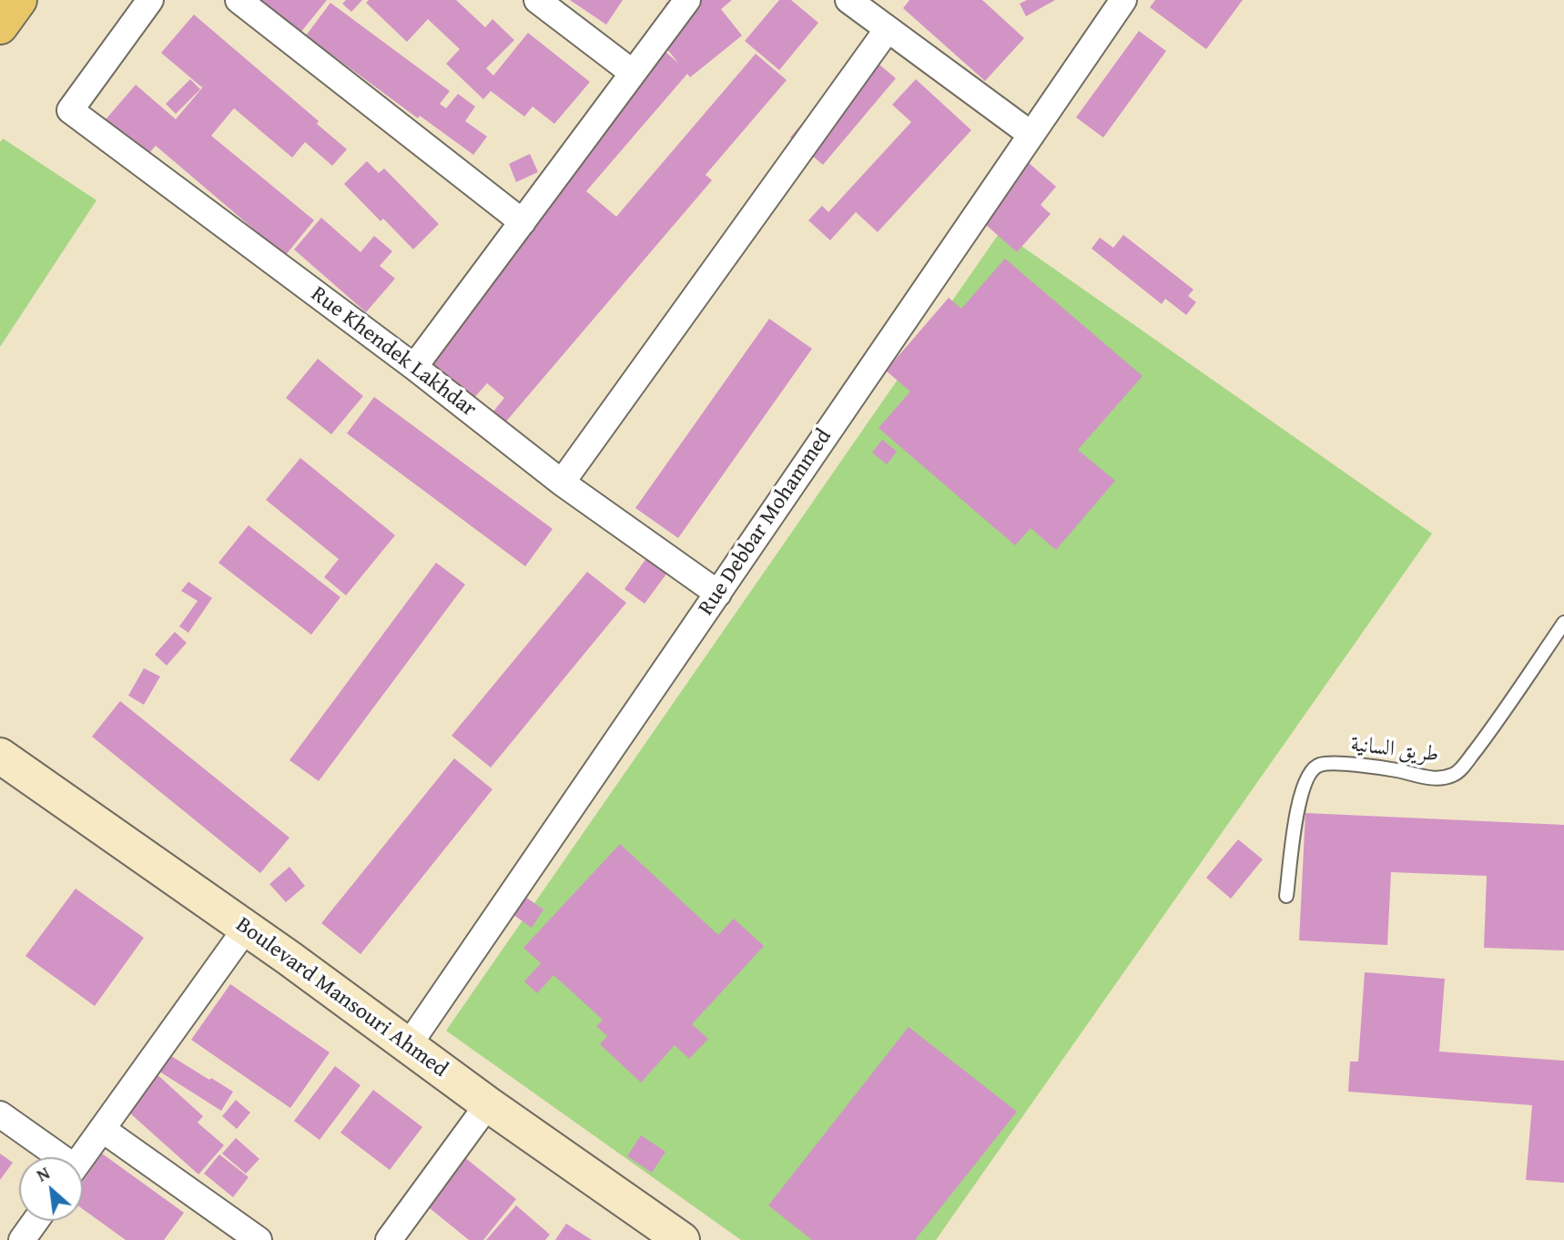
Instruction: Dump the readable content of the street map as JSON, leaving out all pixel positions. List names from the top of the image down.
{
  "streets": {
    "main road": ["Boulevard Mansouri Ahmed"],
    "street": ["Rue Khendek Lakhdar", "Rue Debbar Mohammed"],
    "lane": ["طريق السانية"]
  },
  "crossings": [
    ["Rue Khendek Lakhdar", "Rue Debbar Mohammed"],
    ["Rue Debbar Mohammed", "Boulevard Mansouri Ahmed"]
  ],
  "north": "top left"
}
